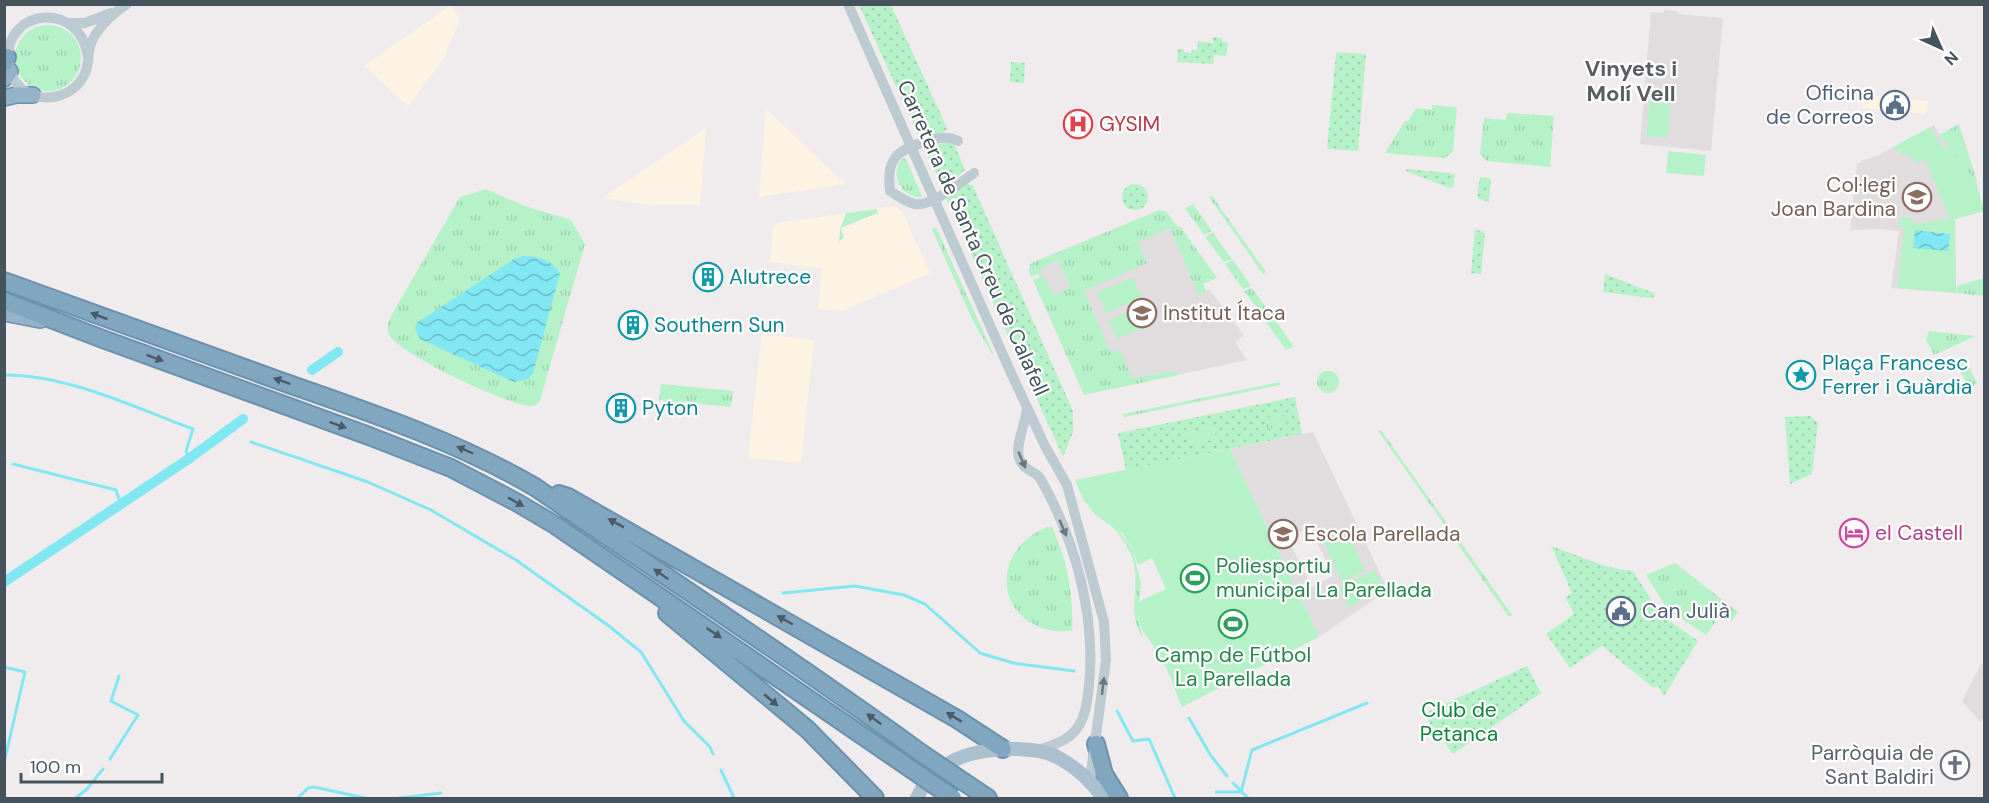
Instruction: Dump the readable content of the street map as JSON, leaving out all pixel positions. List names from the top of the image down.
{
  "streets": {
    "street": ["Carretera de Santa Creu de Calafell"]
  },
  "one_way": ["Carretera de Santa Creu de Calafell"],
  "districts": ["Vinyets i Molí Vell"],
  "parks": ["Club de Petanca"],
  "places": {
    "public building": ["Oficina de Correos", "Can Julià"],
    "hospital": ["GYSIM"],
    "school or university": ["Col·legi Joan Bardina", "Institut Ítaca", "Escola Parellada"],
    "building": ["Alutrece", "Southern Sun", "Pyton"],
    "place": ["Plaça Francesc Ferrer i Guàrdia"],
    "hotel": ["el Castell"],
    "sports": ["Poliesportiu municipal La Parellada", "Camp de Fútbol La Parellada"],
    "church": ["Parròquia de Sant Baldiri"]
  },
  "scale_bar": "100 m",
  "north": "bottom right"
}
